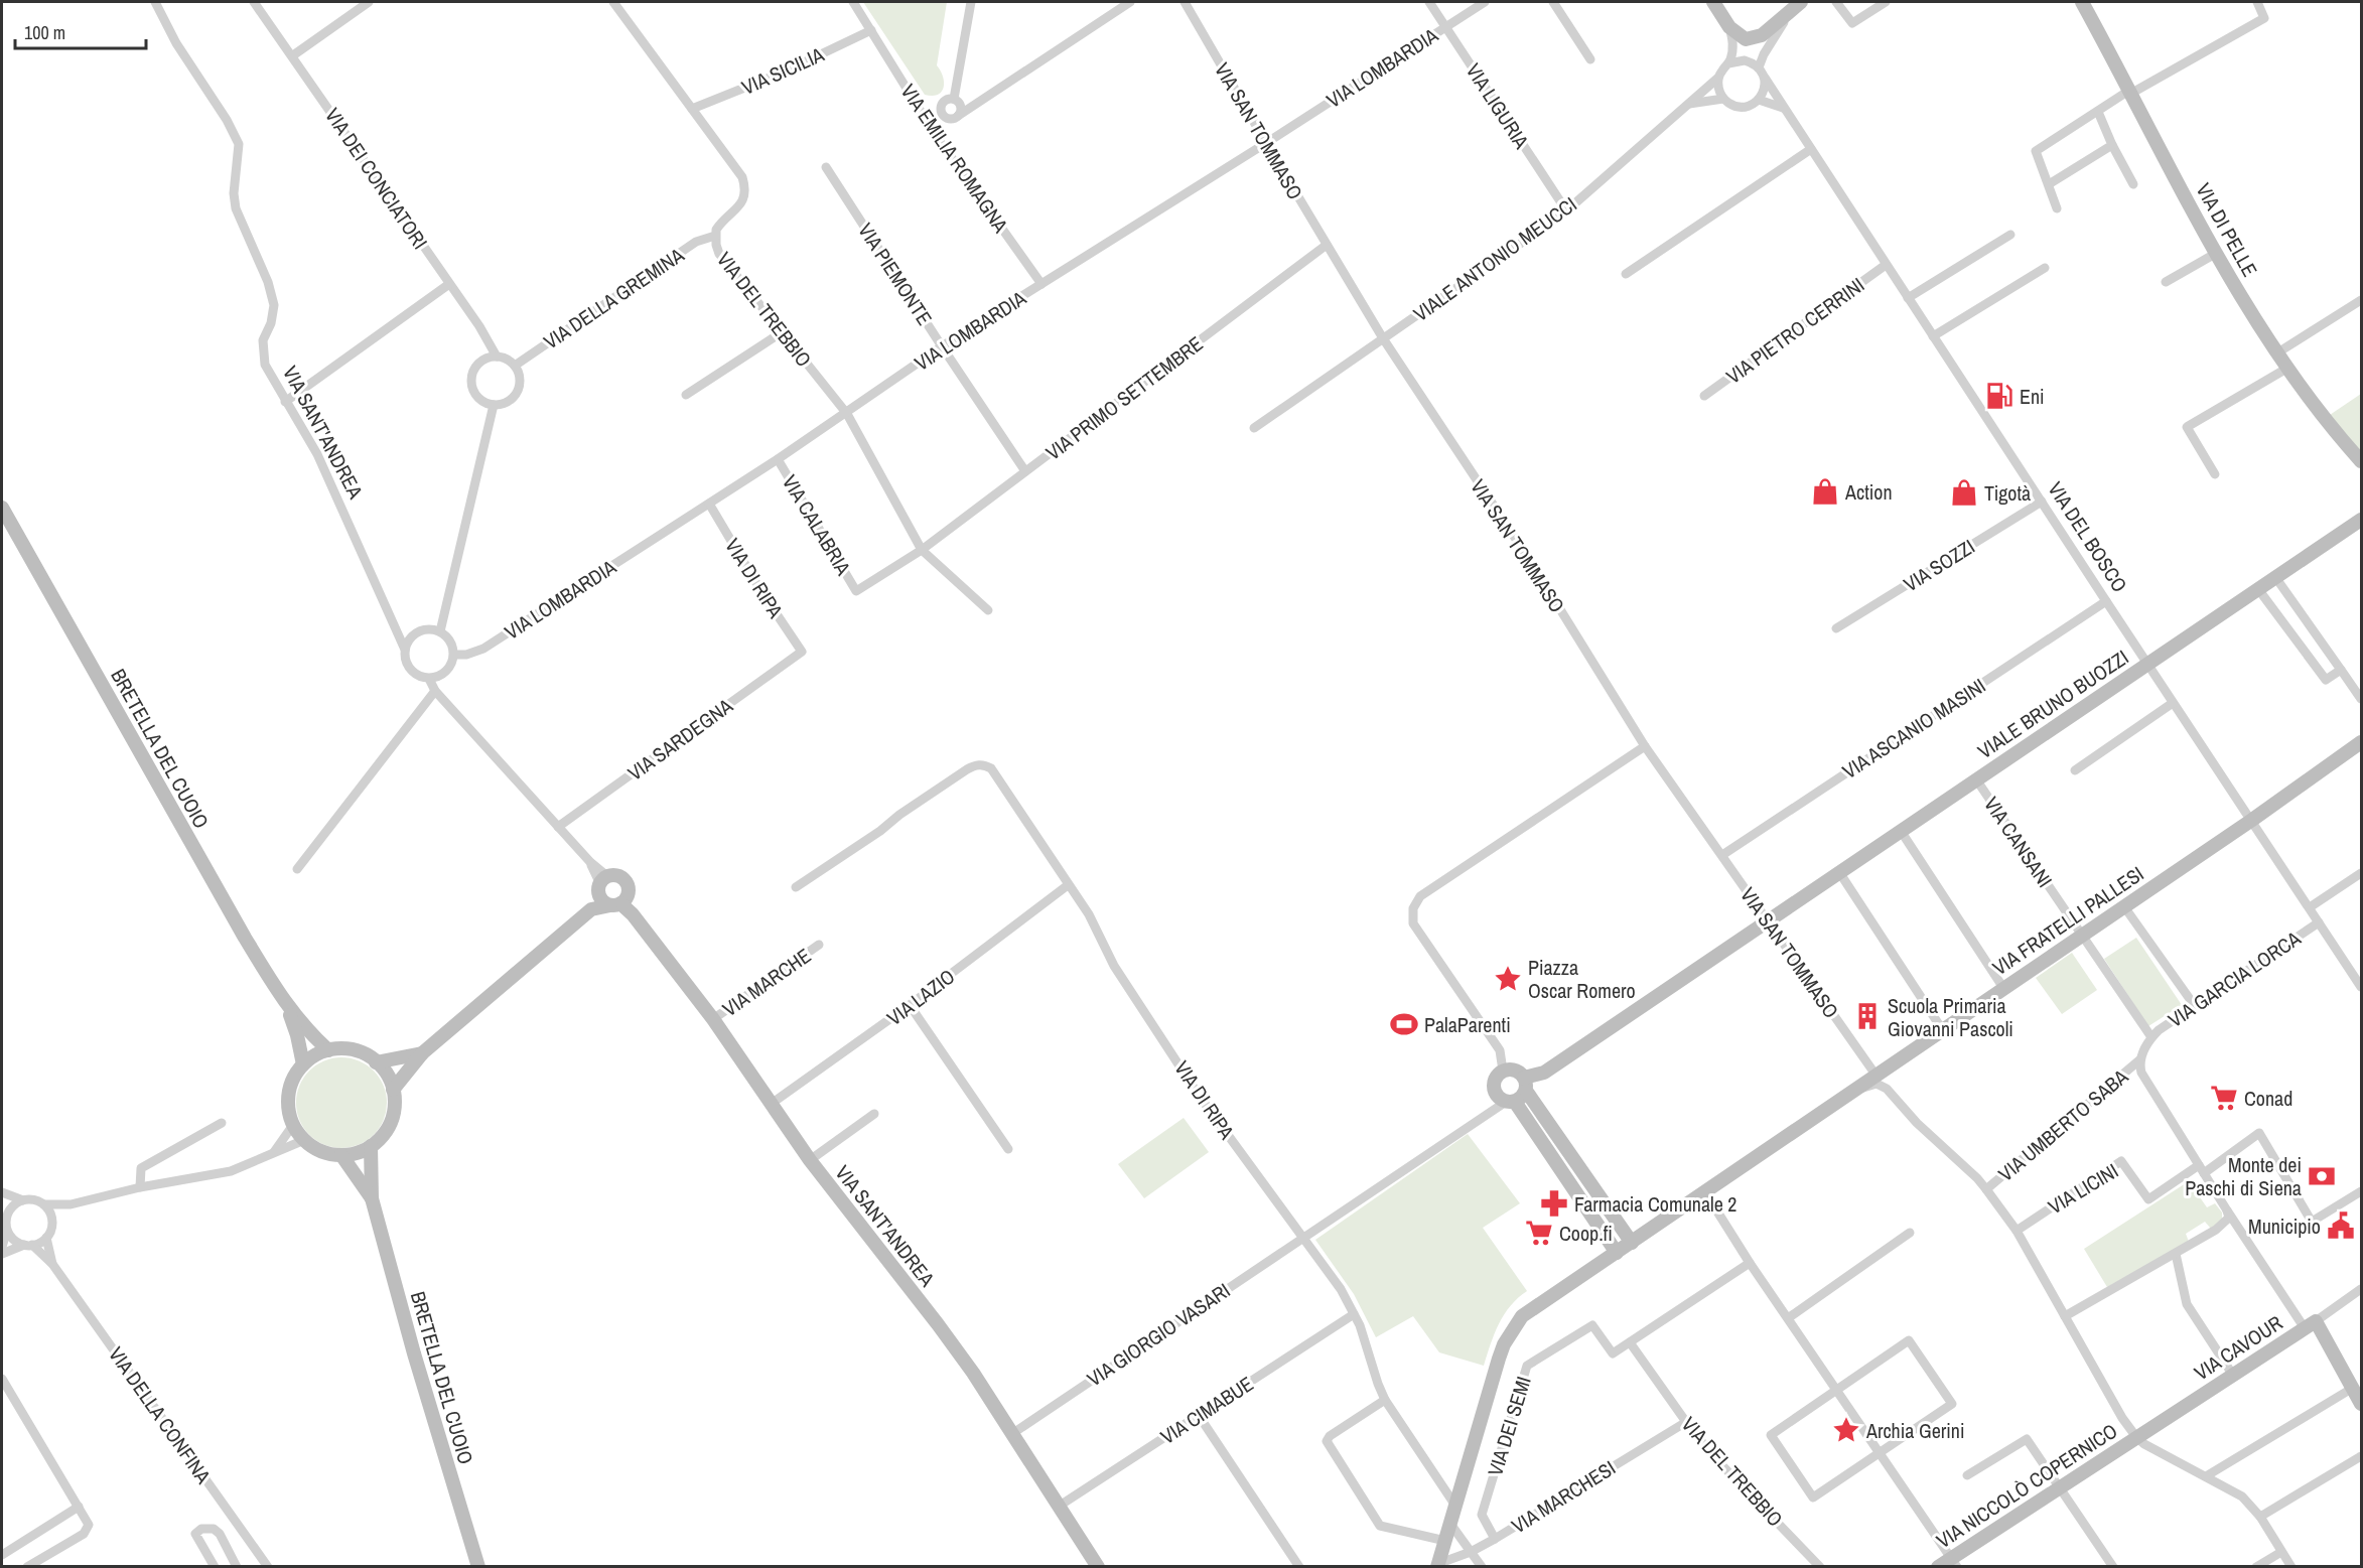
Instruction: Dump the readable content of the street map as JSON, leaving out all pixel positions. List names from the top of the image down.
{
  "streets": {
    "main road": [
      "VIA DI PELLE",
      "VIA SANT'ANDREA",
      "VIALE BRUNO BUOZZI",
      "BRETELLA DEL CUOIO",
      "VIA FRATELLI PALLESI",
      "VIA CAVOUR",
      "VIA NICCOLÒ COPERNICO"
    ],
    "street": [
      "VIA LOMBARDIA",
      "VIA SICILIA",
      "VIA LIGURIA",
      "VIA SAN TOMMASO",
      "VIA EMILIA ROMAGNA",
      "VIA DEI CONCIATORI",
      "VIALE ANTONIO MEUCCI",
      "VIA PIEMONTE",
      "VIA DELLA GREMINA",
      "VIA DEL TREBBIO",
      "VIA PIETRO CERRINI",
      "VIA PRIMO SETTEMBRE",
      "VIA CALABRIA",
      "VIA DEL BOSCO",
      "VIA SOZZI",
      "VIA DI RIPA",
      "VIA ASCANIO MASINI",
      "VIA SARDEGNA",
      "VIA CANSANI",
      "VIA GARCIA LORCA",
      "VIA MARCHE",
      "VIA LAZIO",
      "VIA UMBERTO SABA",
      "VIA LICINI",
      "VIA GIORGIO VASARI",
      "VIA CIMABUE",
      "VIA DELLA CONFINA",
      "VIA DEI SEMI",
      "VIA MARCHESI"
    ]
  },
  "crossings": [
    ["VIA LOMBARDIA", "VIA LIGURIA"],
    ["VIA LOMBARDIA", "VIA SAN TOMMASO"],
    ["VIA LOMBARDIA", "VIA EMILIA ROMAGNA"],
    ["VIA LOMBARDIA", "VIA PIEMONTE"],
    ["VIA LOMBARDIA", "VIA DEL TREBBIO"],
    ["VIA LOMBARDIA", "VIA SANT'ANDREA"],
    ["VIA LOMBARDIA", "VIA CALABRIA"],
    ["VIA LOMBARDIA", "VIA DI RIPA"],
    ["VIA SICILIA", "VIA EMILIA ROMAGNA"],
    ["VIA SICILIA", "VIA DEL TREBBIO"],
    ["VIA LIGURIA", "VIALE ANTONIO MEUCCI"],
    ["VIA SAN TOMMASO", "VIALE ANTONIO MEUCCI"],
    ["VIA SAN TOMMASO", "VIA PRIMO SETTEMBRE"],
    ["VIA SAN TOMMASO", "VIALE BRUNO BUOZZI"],
    ["VIA SAN TOMMASO", "VIA ASCANIO MASINI"],
    ["VIA SAN TOMMASO", "VIA FRATELLI PALLESI"],
    ["VIA DEI CONCIATORI", "VIA DELLA GREMINA"],
    ["VIALE ANTONIO MEUCCI", "VIA DEL BOSCO"],
    ["VIA PIEMONTE", "VIA PRIMO SETTEMBRE"],
    ["VIA DELLA GREMINA", "VIA DEL TREBBIO"],
    ["VIA DEL TREBBIO", "VIA PRIMO SETTEMBRE"],
    ["VIA DEL TREBBIO", "VIA DEI SEMI"],
    ["VIA DEL TREBBIO", "VIA MARCHESI"],
    ["VIA PIETRO CERRINI", "VIA DEL BOSCO"],
    ["VIA PRIMO SETTEMBRE", "VIA CALABRIA"],
    ["VIA SANT'ANDREA", "VIA SARDEGNA"],
    ["VIA SANT'ANDREA", "VIA MARCHE"],
    ["VIA SANT'ANDREA", "VIA LAZIO"],
    ["VIA SANT'ANDREA", "VIA GIORGIO VASARI"],
    ["VIA SANT'ANDREA", "VIA CIMABUE"],
    ["VIA DEL BOSCO", "VIA SOZZI"],
    ["VIA DEL BOSCO", "VIALE BRUNO BUOZZI"],
    ["VIA DEL BOSCO", "VIA ASCANIO MASINI"],
    ["VIA DEL BOSCO", "VIA FRATELLI PALLESI"],
    ["VIA DEL BOSCO", "VIA GARCIA LORCA"],
    ["VIA DI RIPA", "VIA SARDEGNA"],
    ["VIA DI RIPA", "VIA FRATELLI PALLESI"],
    ["VIA DI RIPA", "VIA LAZIO"],
    ["VIA DI RIPA", "VIA GIORGIO VASARI"],
    ["VIA DI RIPA", "VIA CIMABUE"],
    ["VIALE BRUNO BUOZZI", "VIA CANSANI"],
    ["VIALE BRUNO BUOZZI", "VIA GIORGIO VASARI"],
    ["VIA CANSANI", "VIA FRATELLI PALLESI"],
    ["VIA CANSANI", "VIA GARCIA LORCA"],
    ["VIA FRATELLI PALLESI", "VIA MARCHESI"],
    ["VIA CAVOUR", "VIA NICCOLÒ COPERNICO"],
    ["VIA DEI SEMI", "VIA MARCHESI"]
  ],
  "places": {
    "fuel station": ["Eni"],
    "shop": ["Action", "Tigotà"],
    "place": ["Piazza Oscar Romero", "Archia Gerini"],
    "building": ["Scuola Primaria Giovanni Pascoli"],
    "sports": ["PalaParenti"],
    "supermarket": ["Conad", "Coop.fi"],
    "bank": ["Monte dei Paschi di Siena"],
    "pharmacy": ["Farmacia Comunale 2"],
    "public building": ["Municipio"]
  },
  "scale_bar": "100 m"
}
